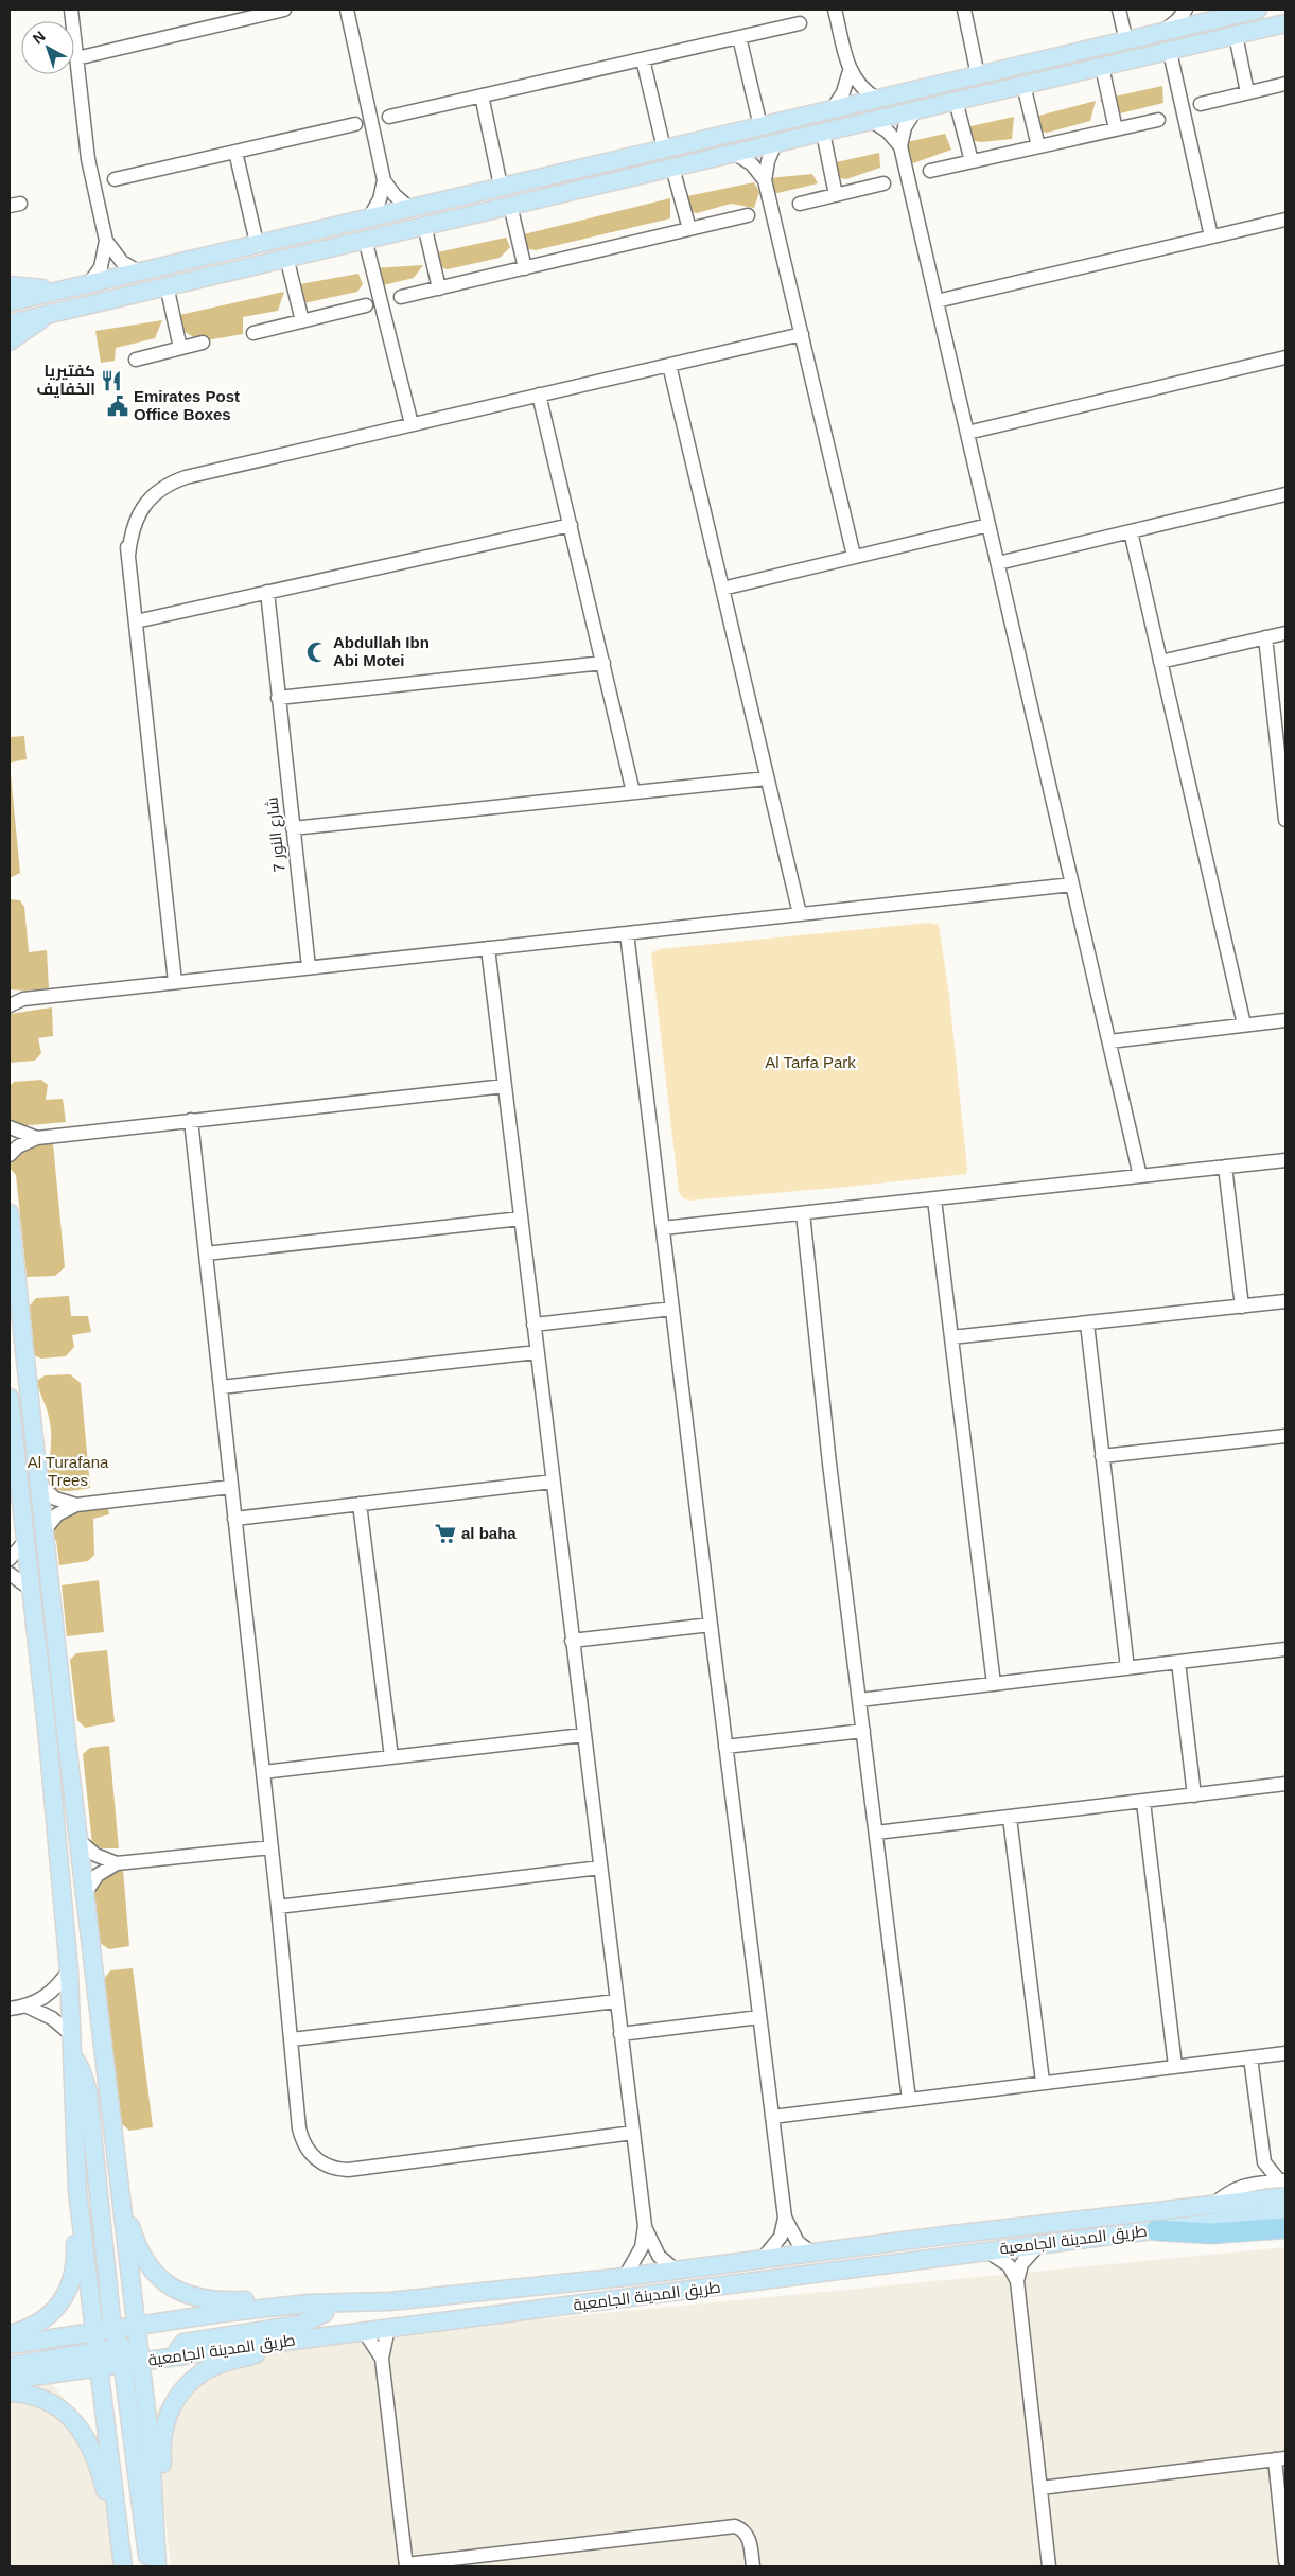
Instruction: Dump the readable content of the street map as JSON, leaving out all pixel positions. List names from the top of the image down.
{
  "streets": {
    "main road": ["طريق المدينة الجامعية"],
    "street": ["شارع النور 7"]
  },
  "parks": ["Al Tarfa Park", "Al Turafana Trees"],
  "places": {
    "restaurant": ["كفتيريا الخفايف"],
    "public building": ["Emirates Post Office Boxes"],
    "mosque": ["Abdullah Ibn Abi Motei"],
    "supermarket": ["al baha"]
  },
  "north": "top left"
}
